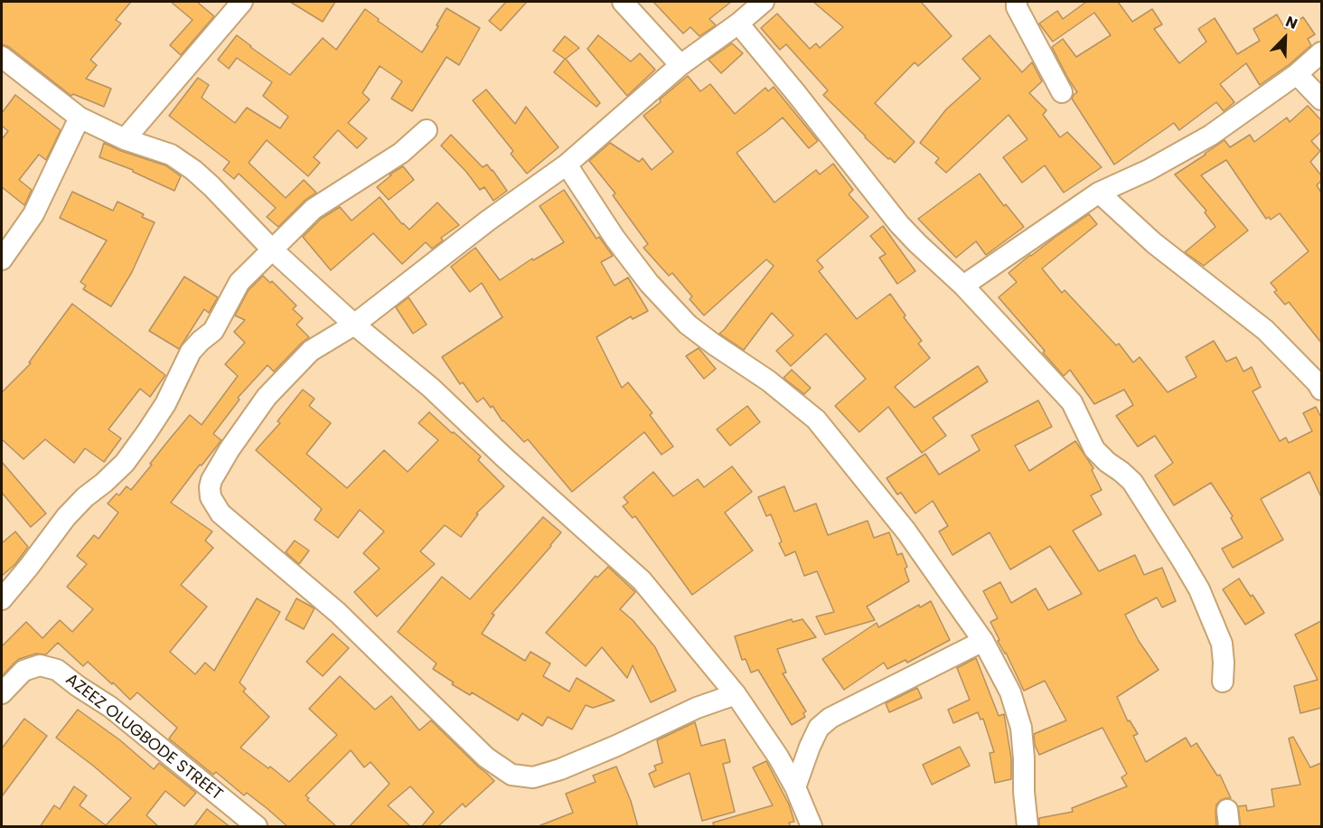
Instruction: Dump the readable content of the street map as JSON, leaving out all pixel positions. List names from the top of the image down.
{
  "streets": {
    "street": ["AZEEZ OLUGBODE STREET"]
  },
  "north": "top right"
}
